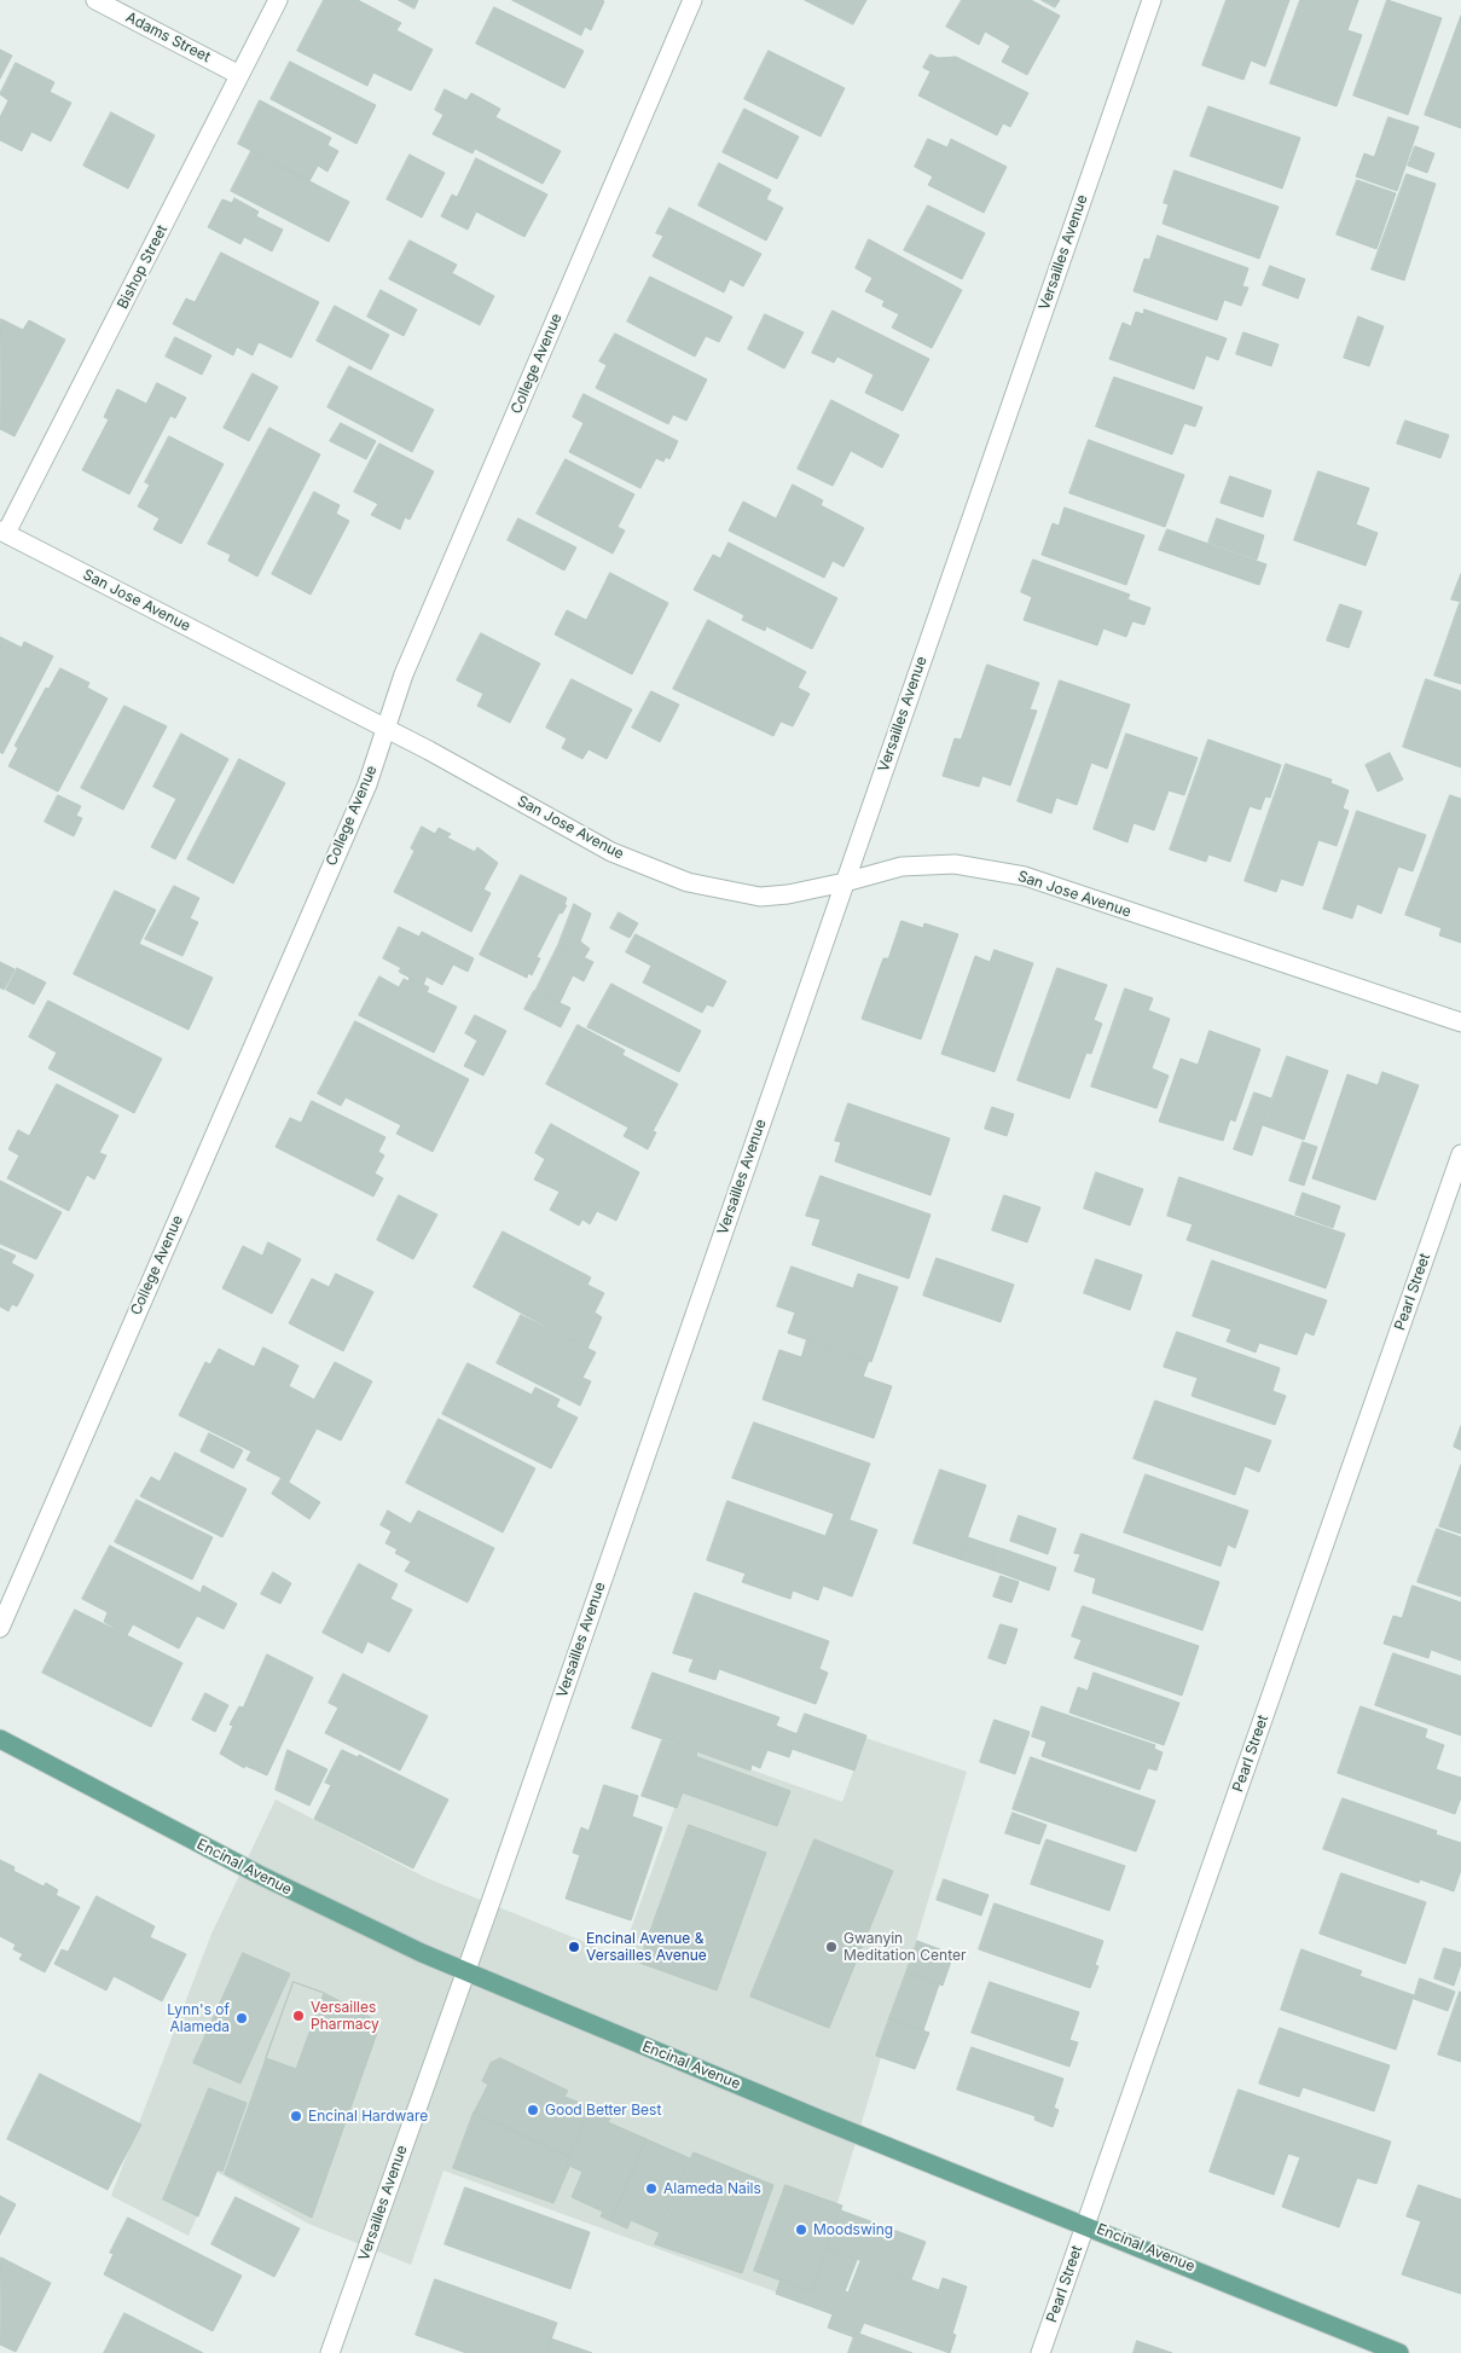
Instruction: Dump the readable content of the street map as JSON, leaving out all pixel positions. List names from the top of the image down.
{
  "streets": {
    "main road": ["Encinal Avenue"],
    "street": [
      "Adams Street",
      "Versailles Avenue",
      "Bishop Street",
      "College Avenue",
      "San Jose Avenue",
      "Pearl Street"
    ]
  },
  "crossings": [
    ["Adams Street", "Bishop Street"],
    ["Versailles Avenue", "San Jose Avenue"],
    ["Versailles Avenue", "Encinal Avenue"],
    ["Bishop Street", "San Jose Avenue"],
    ["College Avenue", "San Jose Avenue"],
    ["Pearl Street", "Encinal Avenue"]
  ],
  "places": [
    "Encinal Avenue & Versailles Avenue",
    "Gwanyin Meditation Center",
    "Versailles Pharmacy",
    "Lynn's of Alameda",
    "Good Better Best",
    "Encinal Hardware",
    "Alameda Nails",
    "Moodswing"
  ]
}
